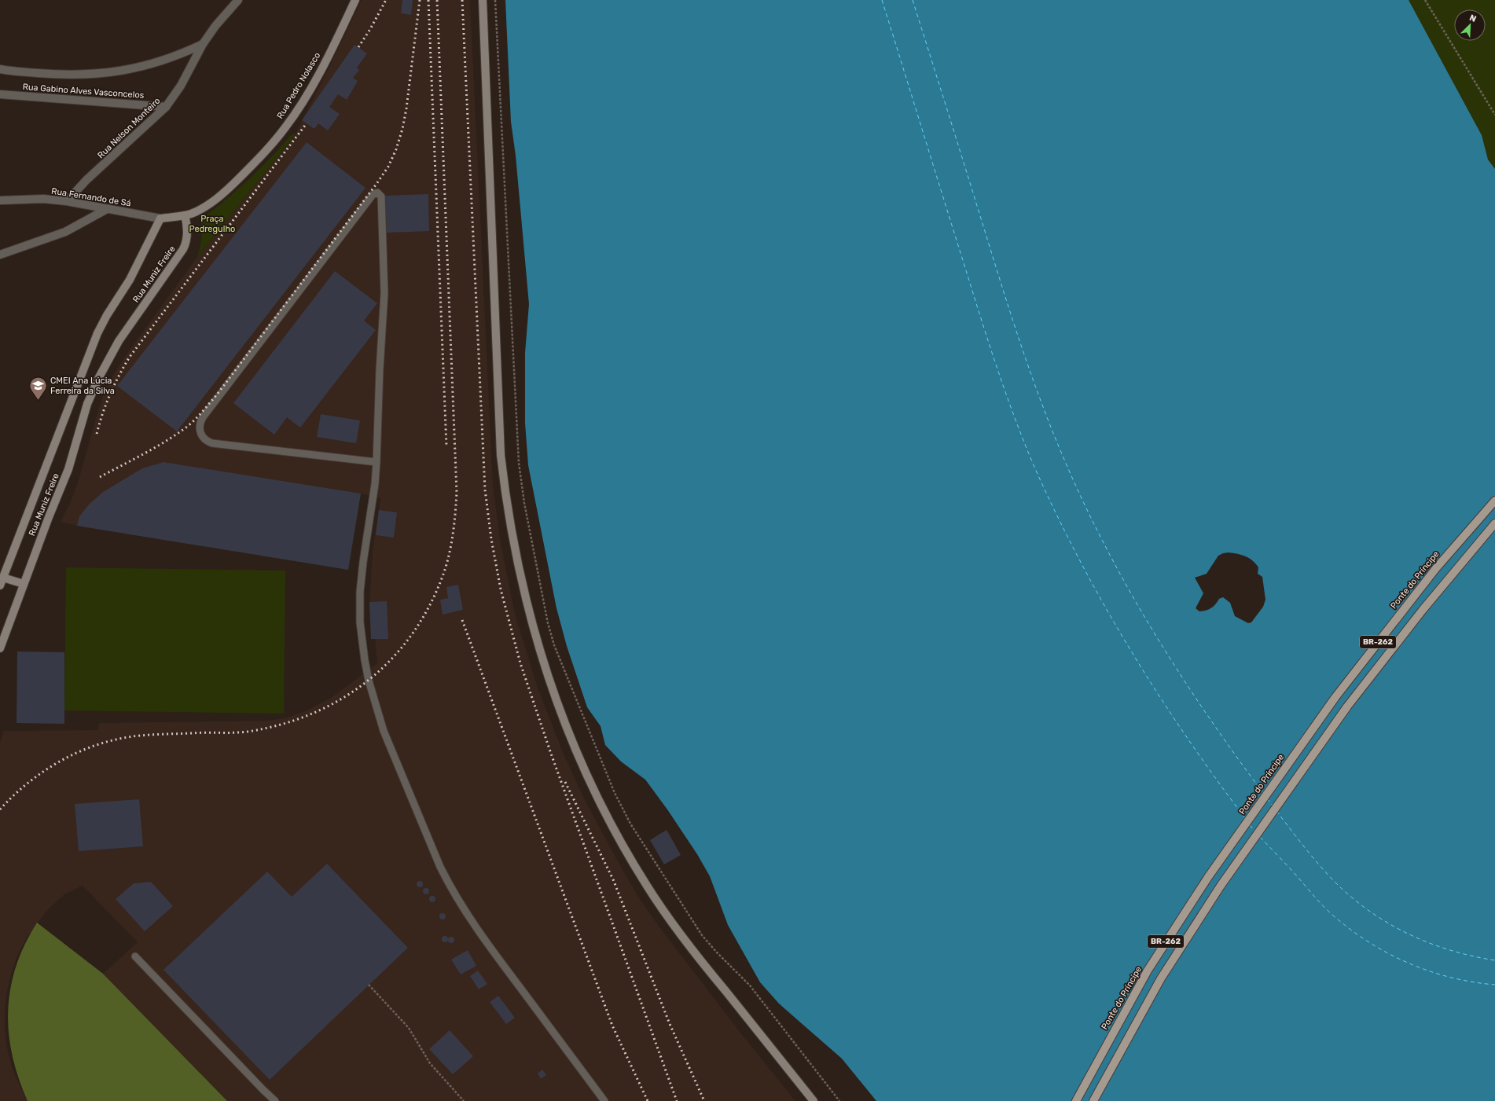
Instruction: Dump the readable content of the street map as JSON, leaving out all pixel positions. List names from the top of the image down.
{
  "streets": {
    "main road": ["Ponte do Príncipe", "BR-262"],
    "street": [
      "Rua Pedro Nolasco",
      "Rua Gabino Alves Vasconcelos",
      "Rua Nelson Monteiro",
      "Rua Fernando de Sá",
      "Rua Muniz Freire"
    ]
  },
  "crossings": [
    ["Rua Pedro Nolasco", "Rua Muniz Freire"],
    ["Rua Gabino Alves Vasconcelos", "Rua Nelson Monteiro"],
    ["Rua Nelson Monteiro", "Rua Fernando de Sá"],
    ["Rua Fernando de Sá", "Rua Muniz Freire"]
  ],
  "parks": ["Praça Pedregulho"],
  "places": {
    "school or university": ["CMEI Ana Lúcia Ferreira da Silva"]
  },
  "north": "top right"
}
